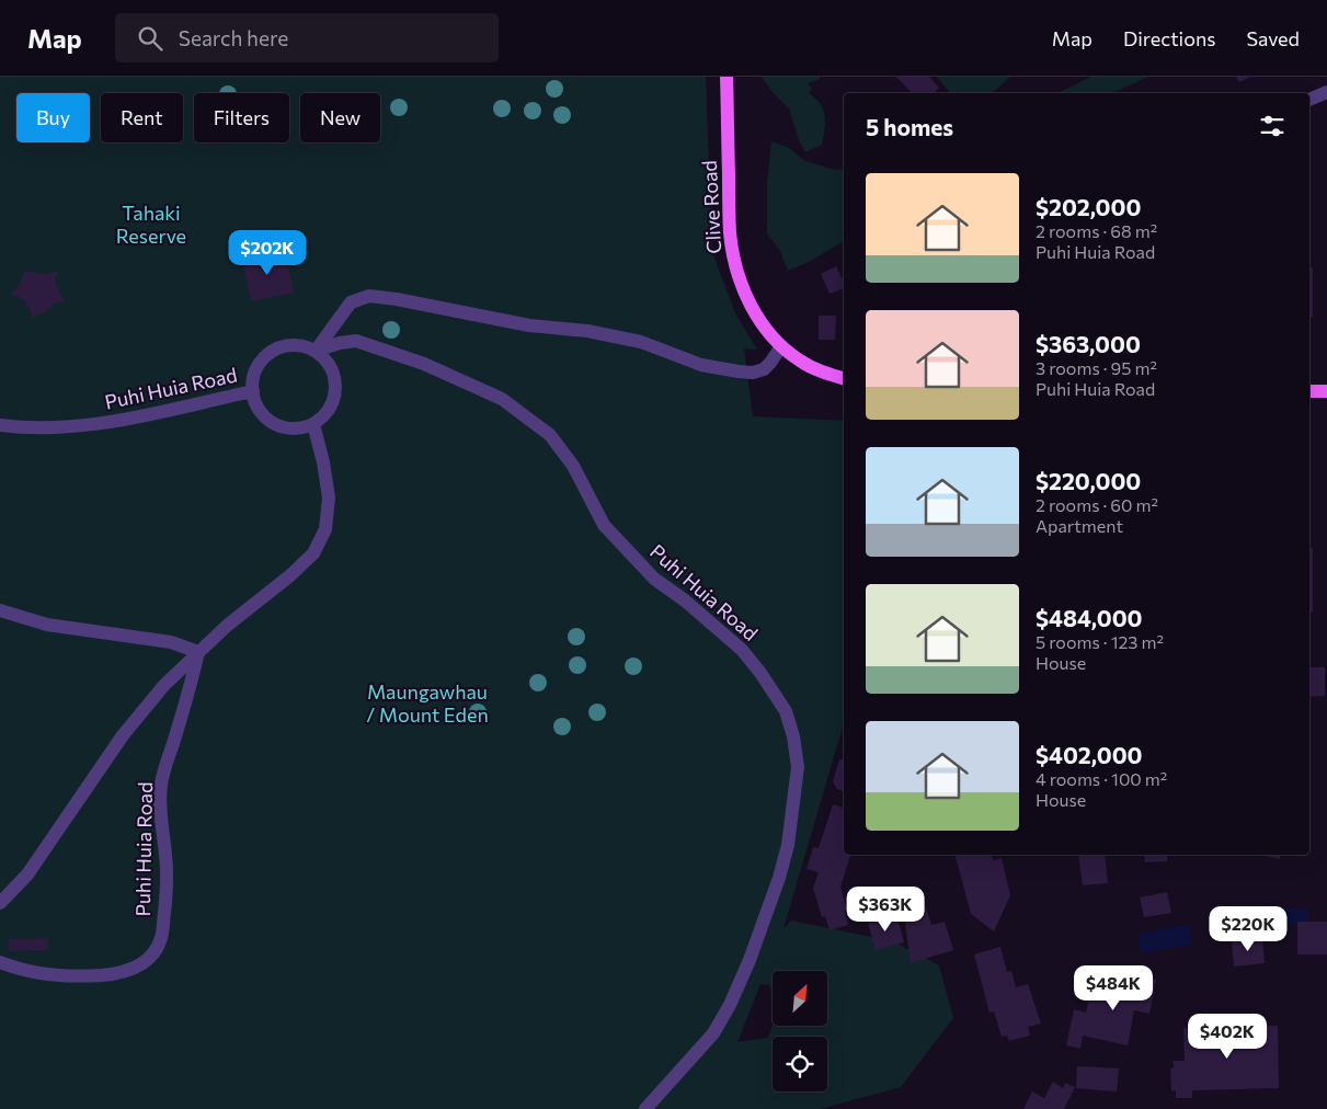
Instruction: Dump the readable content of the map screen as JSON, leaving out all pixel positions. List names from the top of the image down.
{
  "streets": {
    "main road": ["Clive Road"],
    "street": ["Puhi Huia Road"]
  },
  "parks": ["Tahaki Reserve", "Maungawhau / Mount Eden"],
  "north": "top right",
  "page": {
    "header": "Map",
    "search": "Search here",
    "nav": ["Map", "Directions", "Saved"],
    "chip": [
      "Buy",
      "Rent",
      "Filters",
      "New"
    ],
    "heading": "5 homes",
    "list": [
      {
        "name": "$202,000",
        "note": "2 rooms · 68 m² · Puhi Huia Road"
      },
      {
        "name": "$363,000",
        "note": "3 rooms · 95 m² · Puhi Huia Road"
      },
      {
        "name": "$220,000",
        "note": "2 rooms · 60 m² · Apartment"
      },
      {
        "name": "$484,000",
        "note": "5 rooms · 123 m² · House"
      },
      {
        "name": "$402,000",
        "note": "4 rooms · 100 m² · House"
      }
    ],
    "price": [
      "$202K",
      "$363K",
      "$220K",
      "$484K",
      "$402K"
    ]
  }
}
